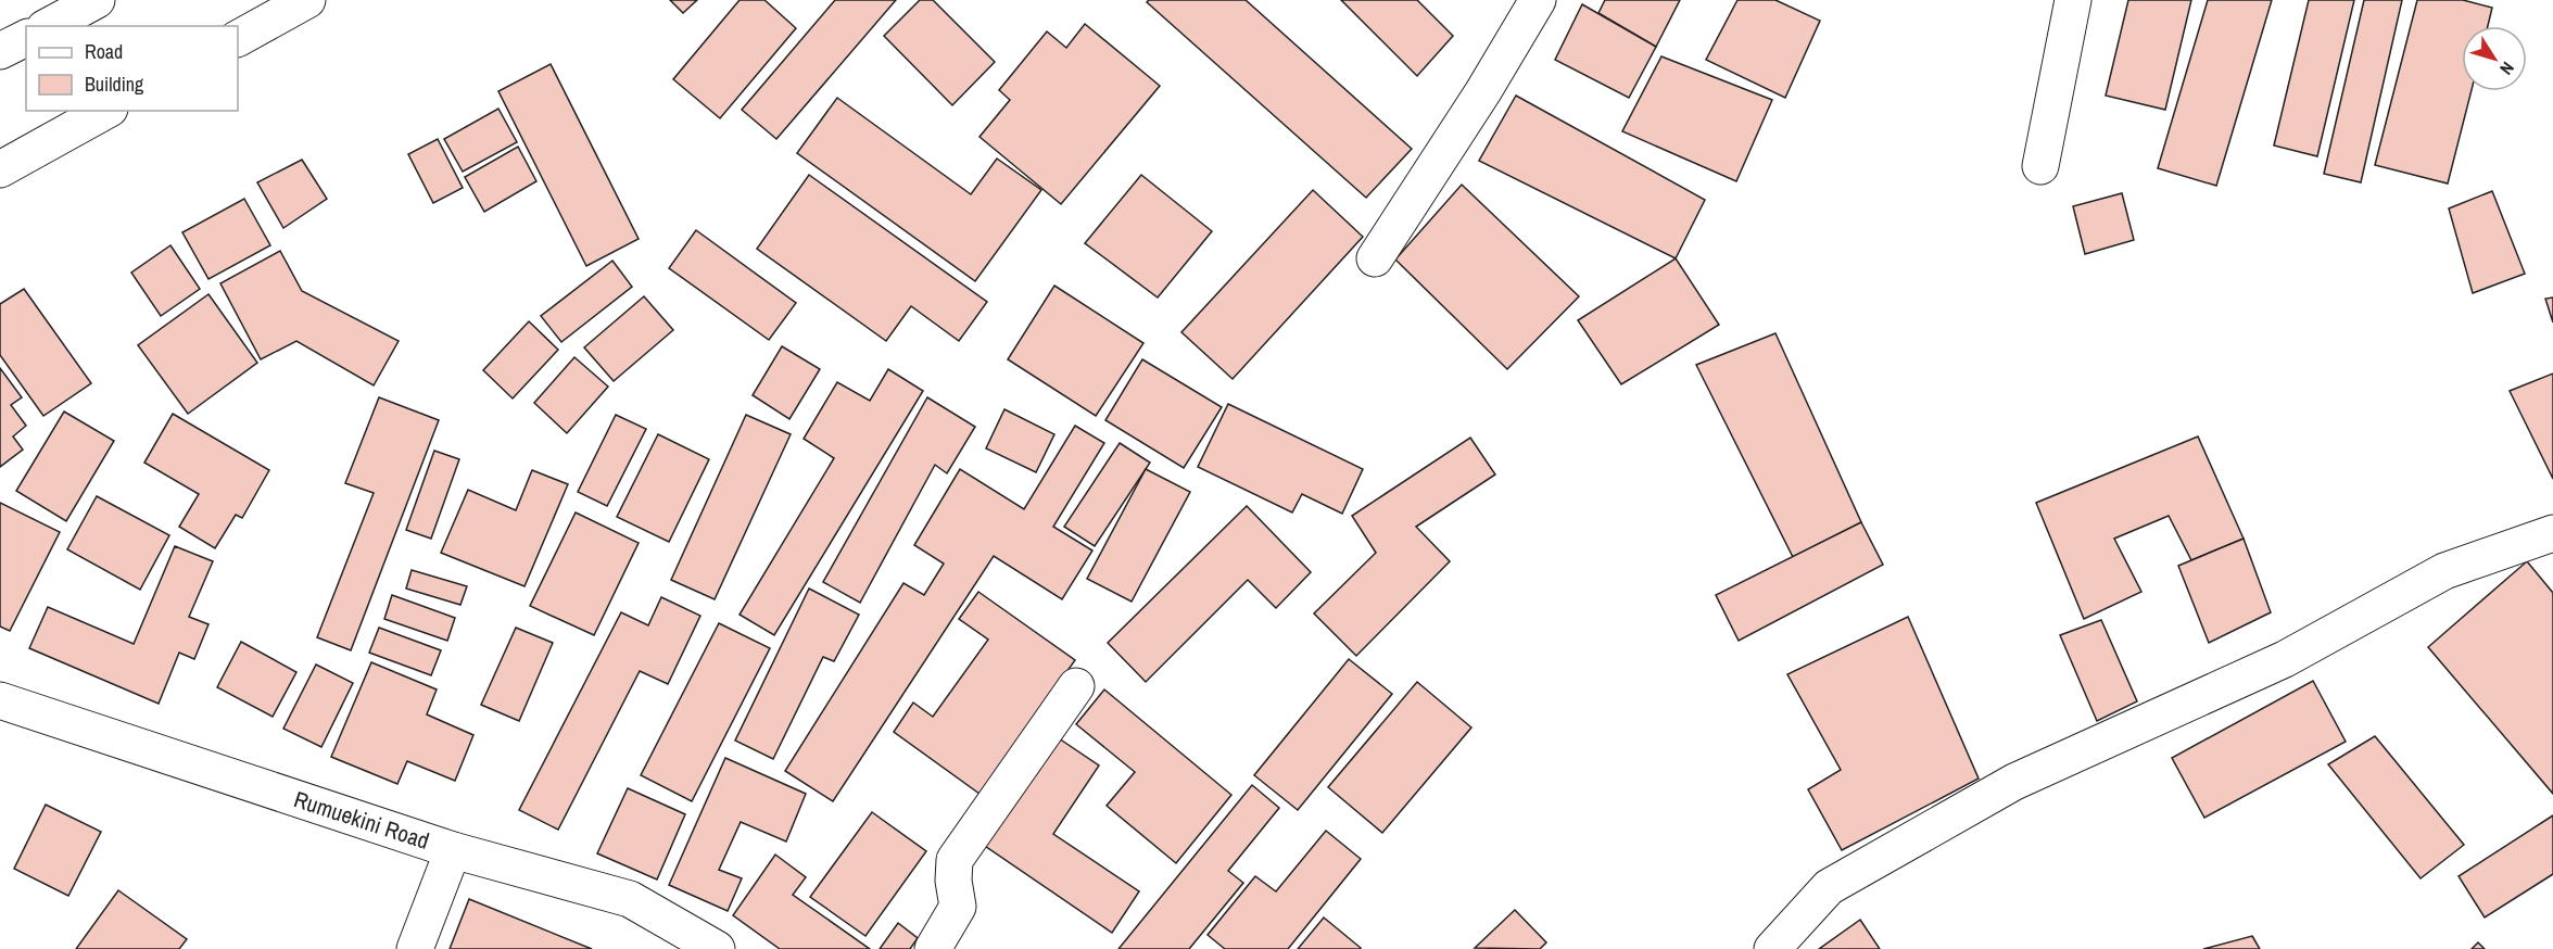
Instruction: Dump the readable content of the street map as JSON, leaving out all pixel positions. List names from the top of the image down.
{
  "streets": {
    "street": ["Rumuekini Road"]
  },
  "legend": ["Road", "Building"],
  "north": "bottom right"
}
